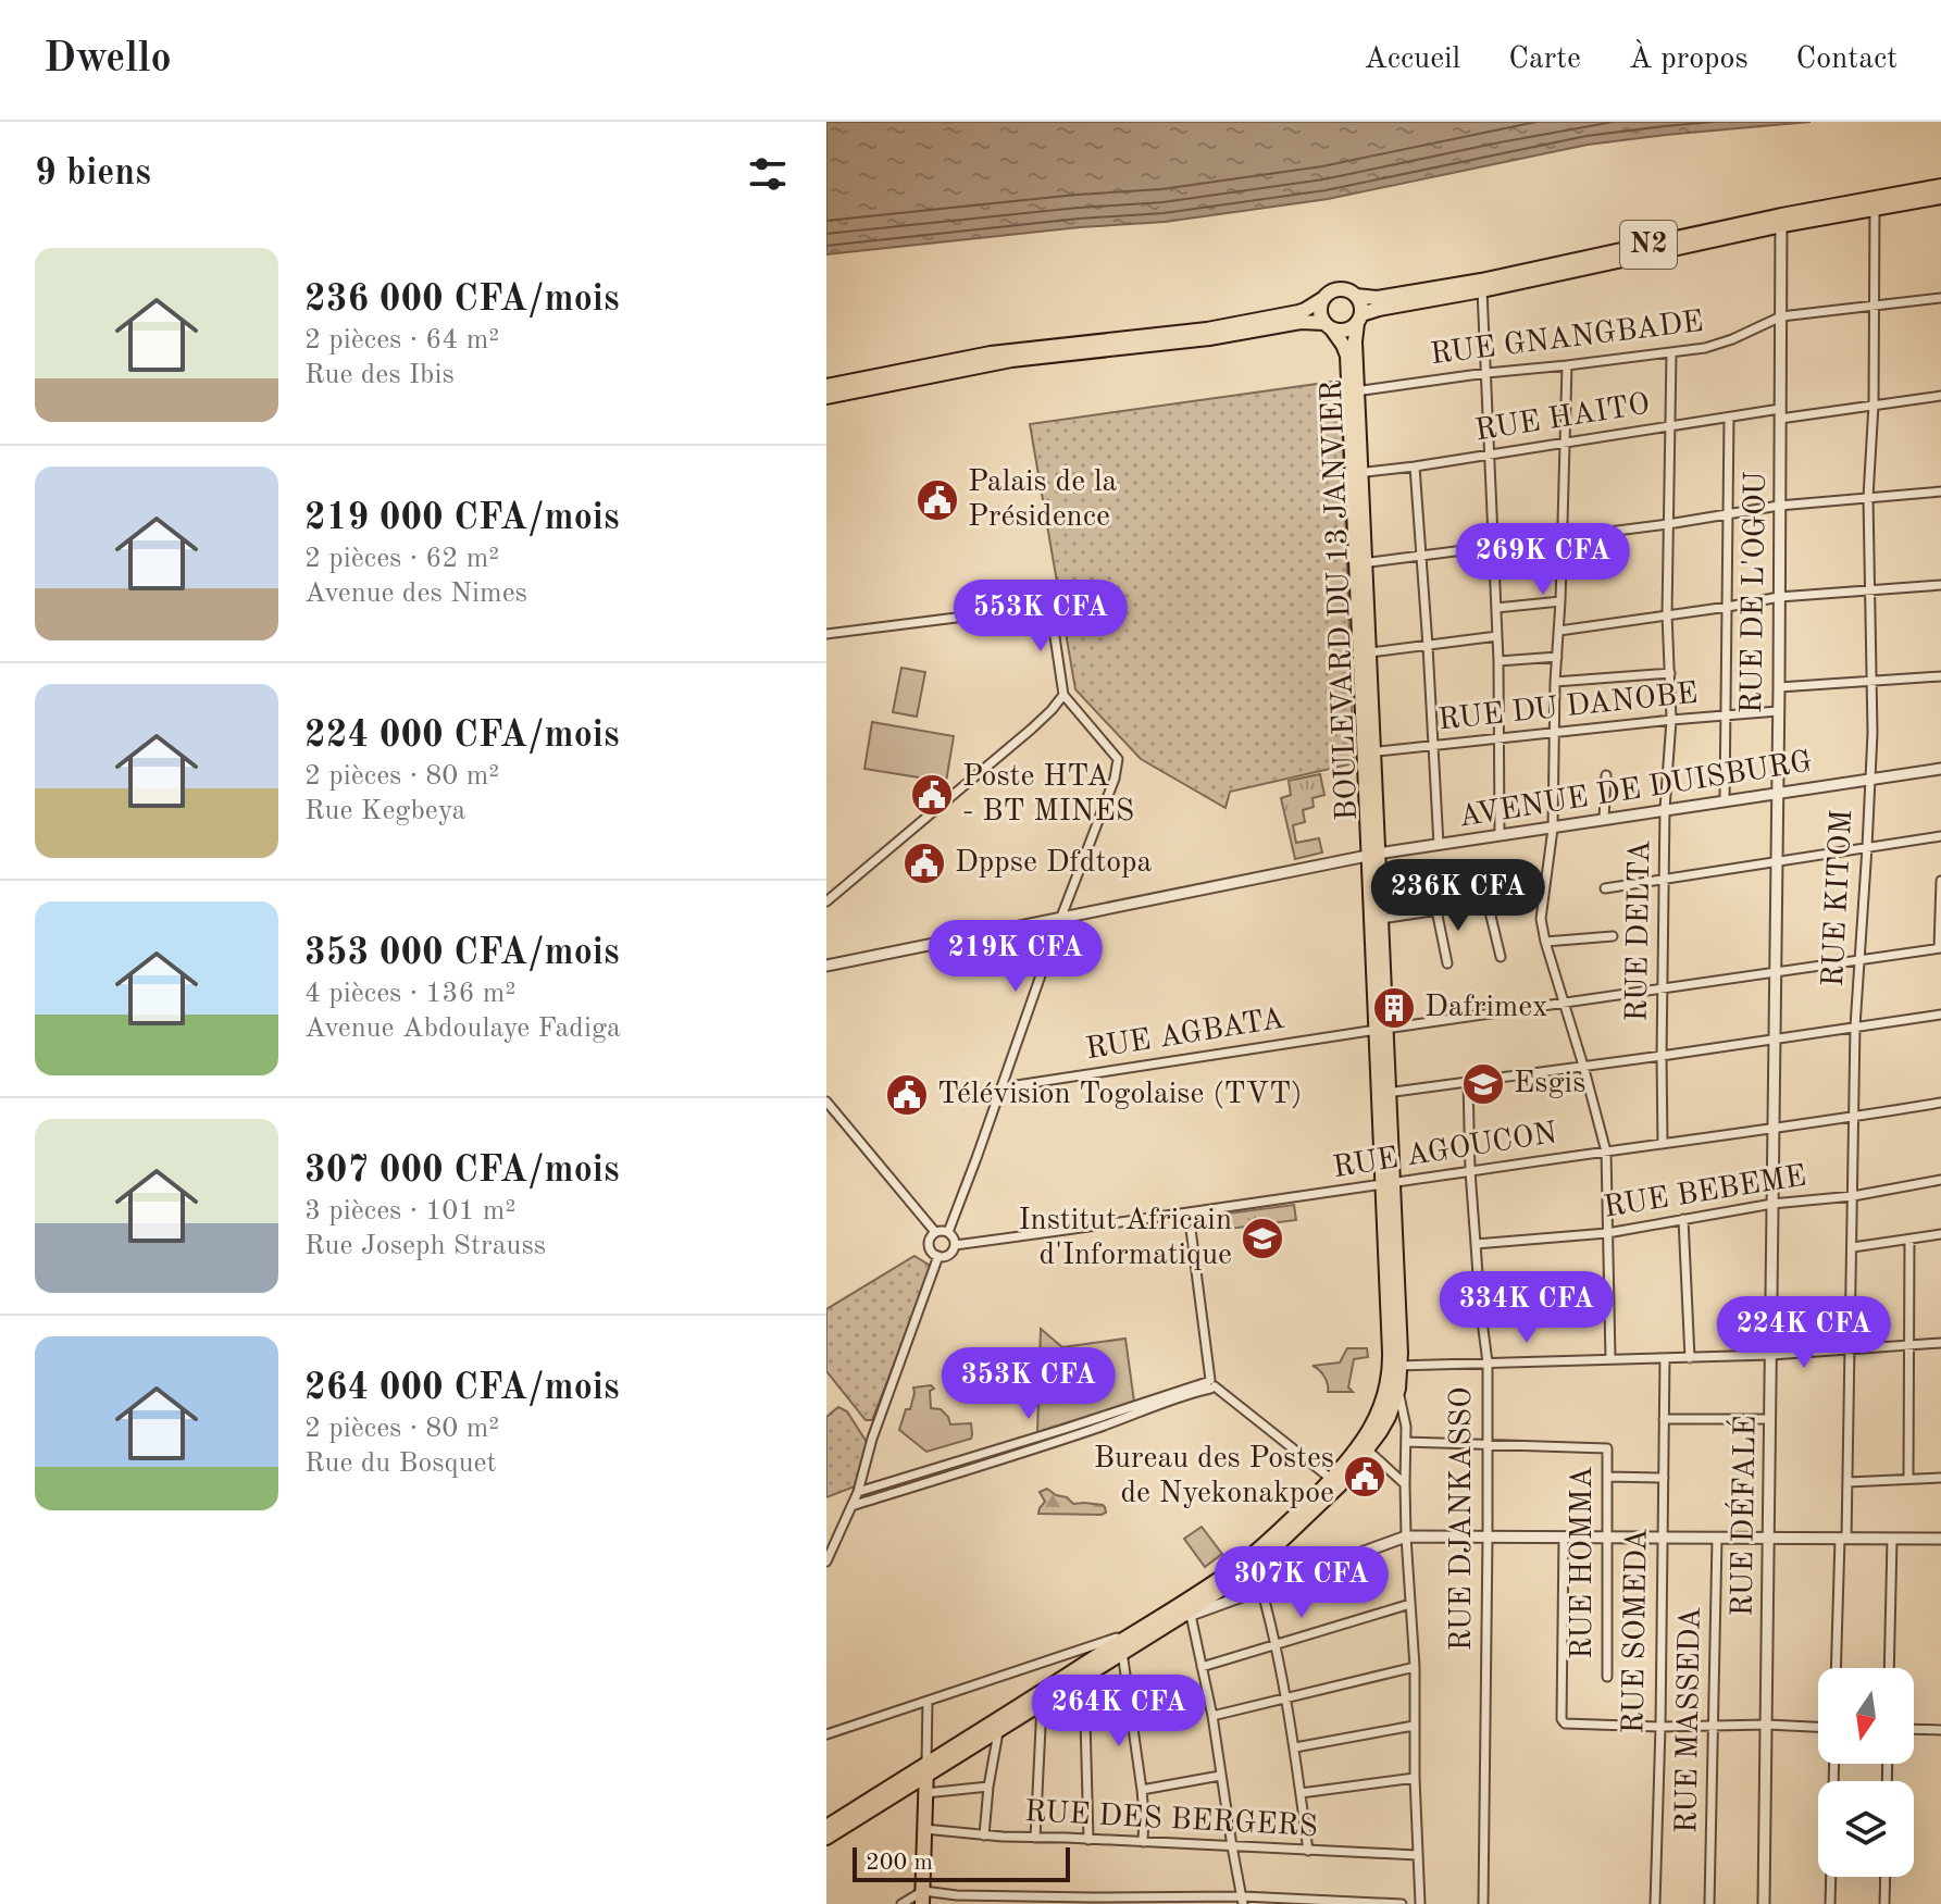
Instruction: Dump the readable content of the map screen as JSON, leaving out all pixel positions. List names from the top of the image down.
{
  "streets": {
    "highway": ["N2", "BOULEVARD DU 13 JANVIER"],
    "street": [
      "RUE GNANGBADE",
      "RUE HAITO",
      "RUE DE L'OGOU",
      "RUE DU DANOBE",
      "AVENUE DE DUISBURG",
      "RUE KITOM",
      "RUE DELTA",
      "RUE AGBATA",
      "RUE AGOUCON",
      "RUE BEBEME",
      "RUE DÉFALÉ",
      "RUE DJANKASSO",
      "RUE HOMMA",
      "RUE SOMEDA",
      "RUE MASSEDA",
      "RUE DES BERGERS"
    ]
  },
  "crossings": [
    ["N2", "RUE DE L'OGOU"],
    ["N2", "BOULEVARD DU 13 JANVIER"],
    ["N2", "RUE KITOM"],
    ["RUE GNANGBADE", "RUE DE L'OGOU"],
    ["RUE GNANGBADE", "BOULEVARD DU 13 JANVIER"],
    ["RUE GNANGBADE", "RUE KITOM"],
    ["RUE GNANGBADE", "RUE DELTA"],
    ["RUE HAITO", "RUE DE L'OGOU"],
    ["RUE HAITO", "BOULEVARD DU 13 JANVIER"],
    ["RUE HAITO", "RUE KITOM"],
    ["RUE HAITO", "RUE DELTA"],
    ["RUE DE L'OGOU", "RUE DU DANOBE"],
    ["RUE DE L'OGOU", "AVENUE DE DUISBURG"],
    ["RUE DE L'OGOU", "RUE AGBATA"],
    ["RUE DE L'OGOU", "RUE DÉFALÉ"],
    ["BOULEVARD DU 13 JANVIER", "RUE DU DANOBE"],
    ["BOULEVARD DU 13 JANVIER", "AVENUE DE DUISBURG"],
    ["BOULEVARD DU 13 JANVIER", "RUE AGBATA"],
    ["BOULEVARD DU 13 JANVIER", "RUE AGOUCON"],
    ["RUE DU DANOBE", "RUE DELTA"],
    ["AVENUE DE DUISBURG", "RUE KITOM"],
    ["AVENUE DE DUISBURG", "RUE DELTA"],
    ["RUE KITOM", "RUE AGBATA"],
    ["RUE KITOM", "RUE AGOUCON"],
    ["RUE KITOM", "RUE BEBEME"],
    ["RUE DELTA", "RUE AGBATA"],
    ["RUE DELTA", "RUE AGOUCON"],
    ["RUE AGBATA", "RUE DÉFALÉ"],
    ["RUE AGOUCON", "RUE DÉFALÉ"],
    ["RUE AGOUCON", "RUE DJANKASSO"],
    ["RUE BEBEME", "RUE DÉFALÉ"],
    ["RUE BEBEME", "RUE DJANKASSO"],
    ["RUE DJANKASSO", "RUE HOMMA"]
  ],
  "places": {
    "public building": [
      "Palais de la Présidence",
      "Poste HTA - BT MINES",
      "Dppse Dfdtopa",
      "Télévision Togolaise (TVT)",
      "Bureau des Postes de Nyekonakpoe"
    ],
    "building": ["Dafrimex"],
    "school or university": ["Esgis", "Institut Africain d'Informatique"]
  },
  "scale_bar": "200 m",
  "north": "bottom",
  "page": {
    "header": "Dwello",
    "nav": [
      "Accueil",
      "Carte",
      "À propos",
      "Contact"
    ],
    "heading": "9 biens",
    "list": [
      {
        "name": "236 000 CFA/mois",
        "note": "2 pièces · 64 m² · Rue des Ibis"
      },
      {
        "name": "219 000 CFA/mois",
        "note": "2 pièces · 62 m² · Avenue des Nimes"
      },
      {
        "name": "224 000 CFA/mois",
        "note": "2 pièces · 80 m² · Rue Kegbeya"
      },
      {
        "name": "353 000 CFA/mois",
        "note": "4 pièces · 136 m² · Avenue Abdoulaye Fadiga"
      },
      {
        "name": "307 000 CFA/mois",
        "note": "3 pièces · 101 m² · Rue Joseph Strauss"
      },
      {
        "name": "264 000 CFA/mois",
        "note": "2 pièces · 80 m² · Rue du Bosquet"
      }
    ],
    "price": [
      "269K CFA",
      "553K CFA",
      "236K CFA",
      "219K CFA",
      "334K CFA",
      "224K CFA",
      "353K CFA",
      "307K CFA",
      "264K CFA"
    ],
    "scale": "200 m"
  }
}
